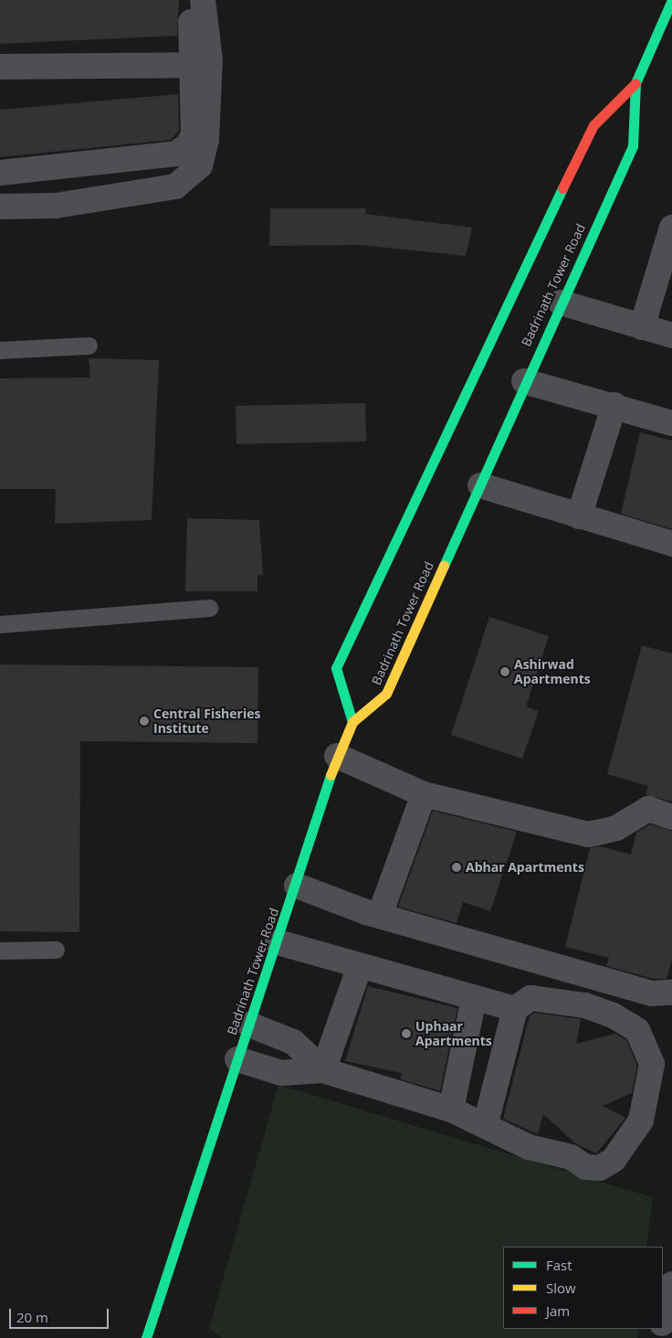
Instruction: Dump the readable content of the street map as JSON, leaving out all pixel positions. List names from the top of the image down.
{
  "streets": {
    "street": ["Badrinath Tower Road"]
  },
  "places": [
    "Ashirwad Apartments",
    "Central Fisheries Institute",
    "Abhar Apartments",
    "Uphaar Apartments"
  ],
  "legend": ["Fast", "Slow", "Jam"],
  "scale_bar": "20 m"
}
